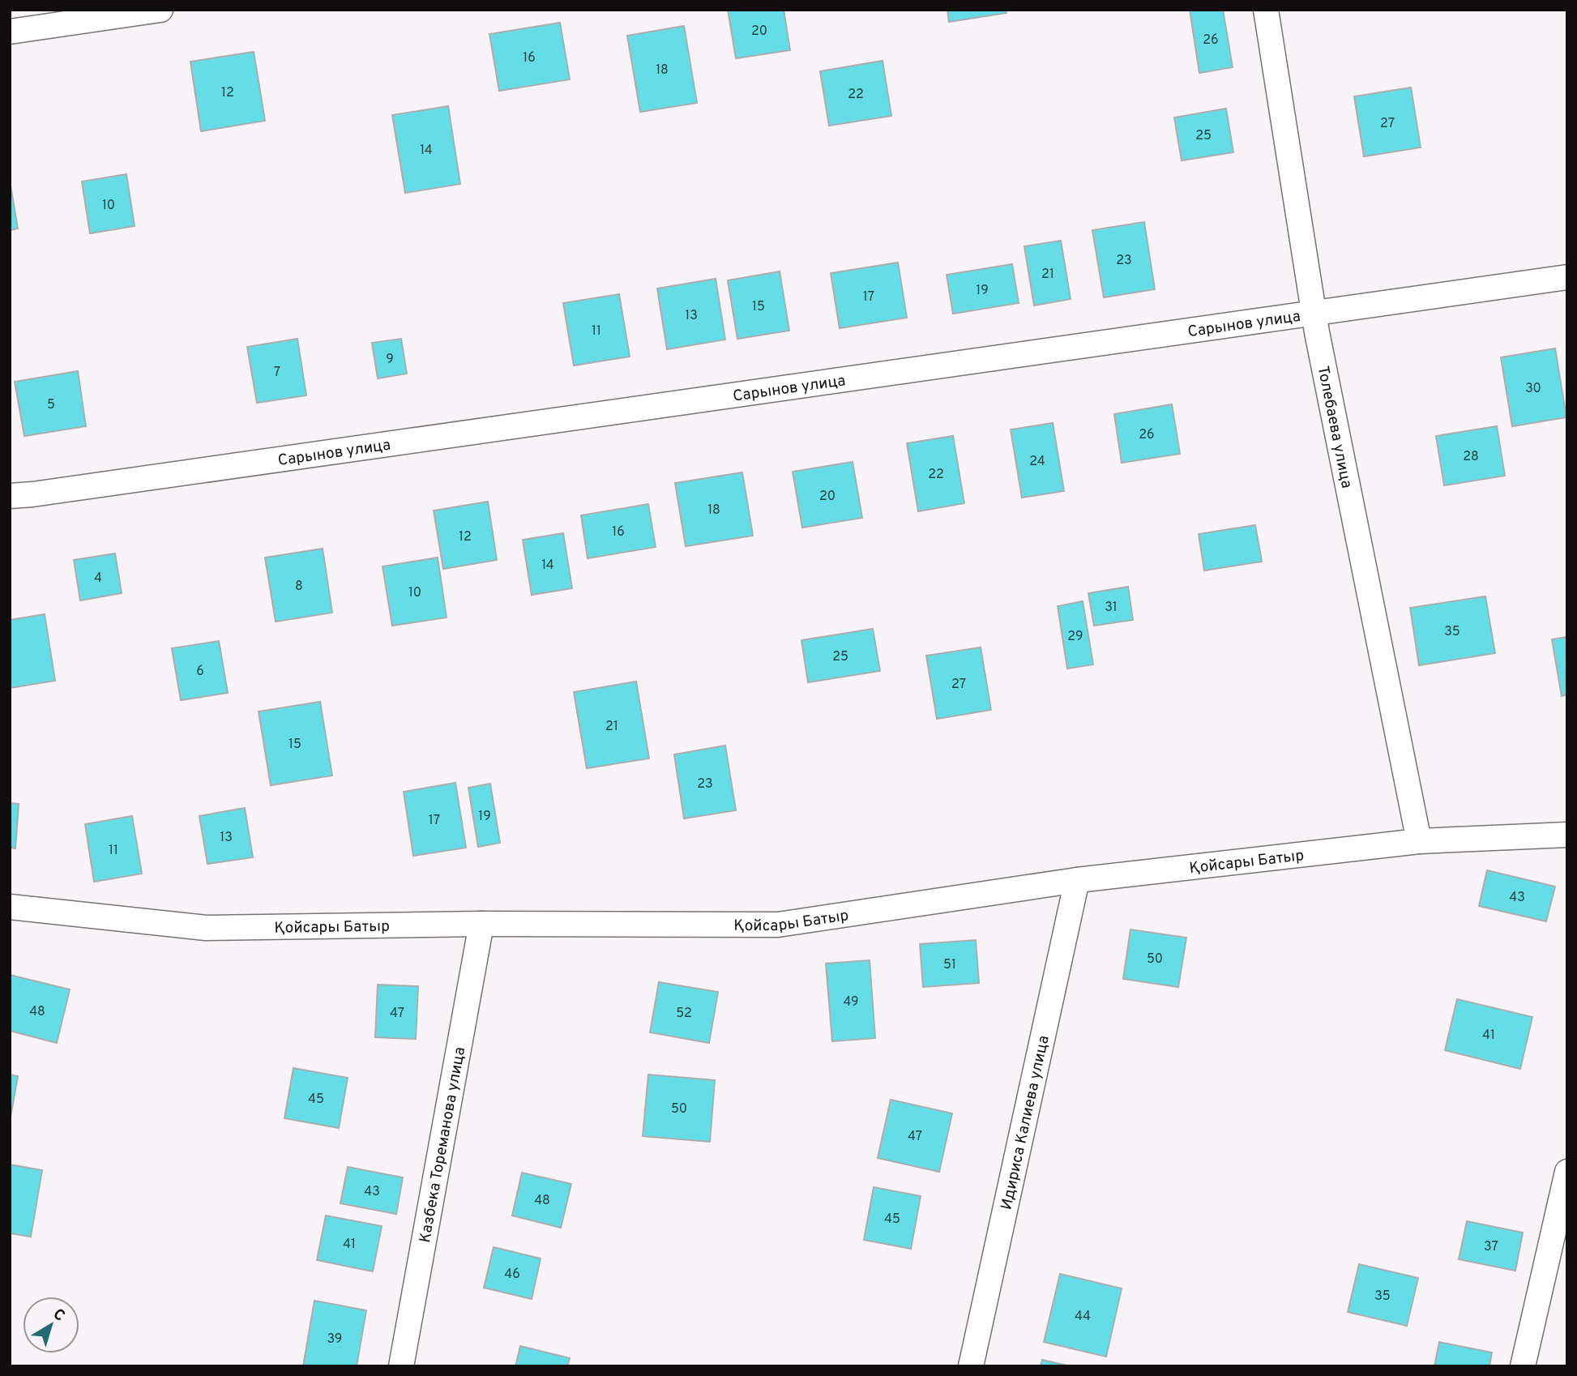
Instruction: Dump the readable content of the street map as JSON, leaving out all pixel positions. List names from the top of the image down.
{
  "streets": {
    "street": [
      "Сарынов улица",
      "Толебаева улица",
      "Қойсары Батыр",
      "Идириса Калиева улица",
      "Казбека Тореманова улица"
    ]
  },
  "crossings": [
    ["Сарынов улица", "Толебаева улица"],
    ["Толебаева улица", "Қойсары Батыр"],
    ["Қойсары Батыр", "Идириса Калиева улица"],
    ["Қойсары Батыр", "Казбека Тореманова улица"]
  ],
  "house_numbers": [
    "20",
    "26",
    "16",
    "18",
    "12",
    "22",
    "27",
    "25",
    "14",
    "10",
    "23",
    "21",
    "19",
    "17",
    "15",
    "13",
    "11",
    "9",
    "7",
    "30",
    "5",
    "26",
    "28",
    "24",
    "22",
    "20",
    "18",
    "16",
    "12",
    "14",
    "4",
    "8",
    "10",
    "31",
    "35",
    "29",
    "25",
    "6",
    "27",
    "21",
    "15",
    "23",
    "19",
    "17",
    "13",
    "11",
    "43",
    "50",
    "51",
    "49",
    "48",
    "47",
    "52",
    "41",
    "45",
    "50",
    "47",
    "43",
    "48",
    "45",
    "41",
    "37",
    "46",
    "35",
    "44",
    "39"
  ],
  "north": "top right"
}
